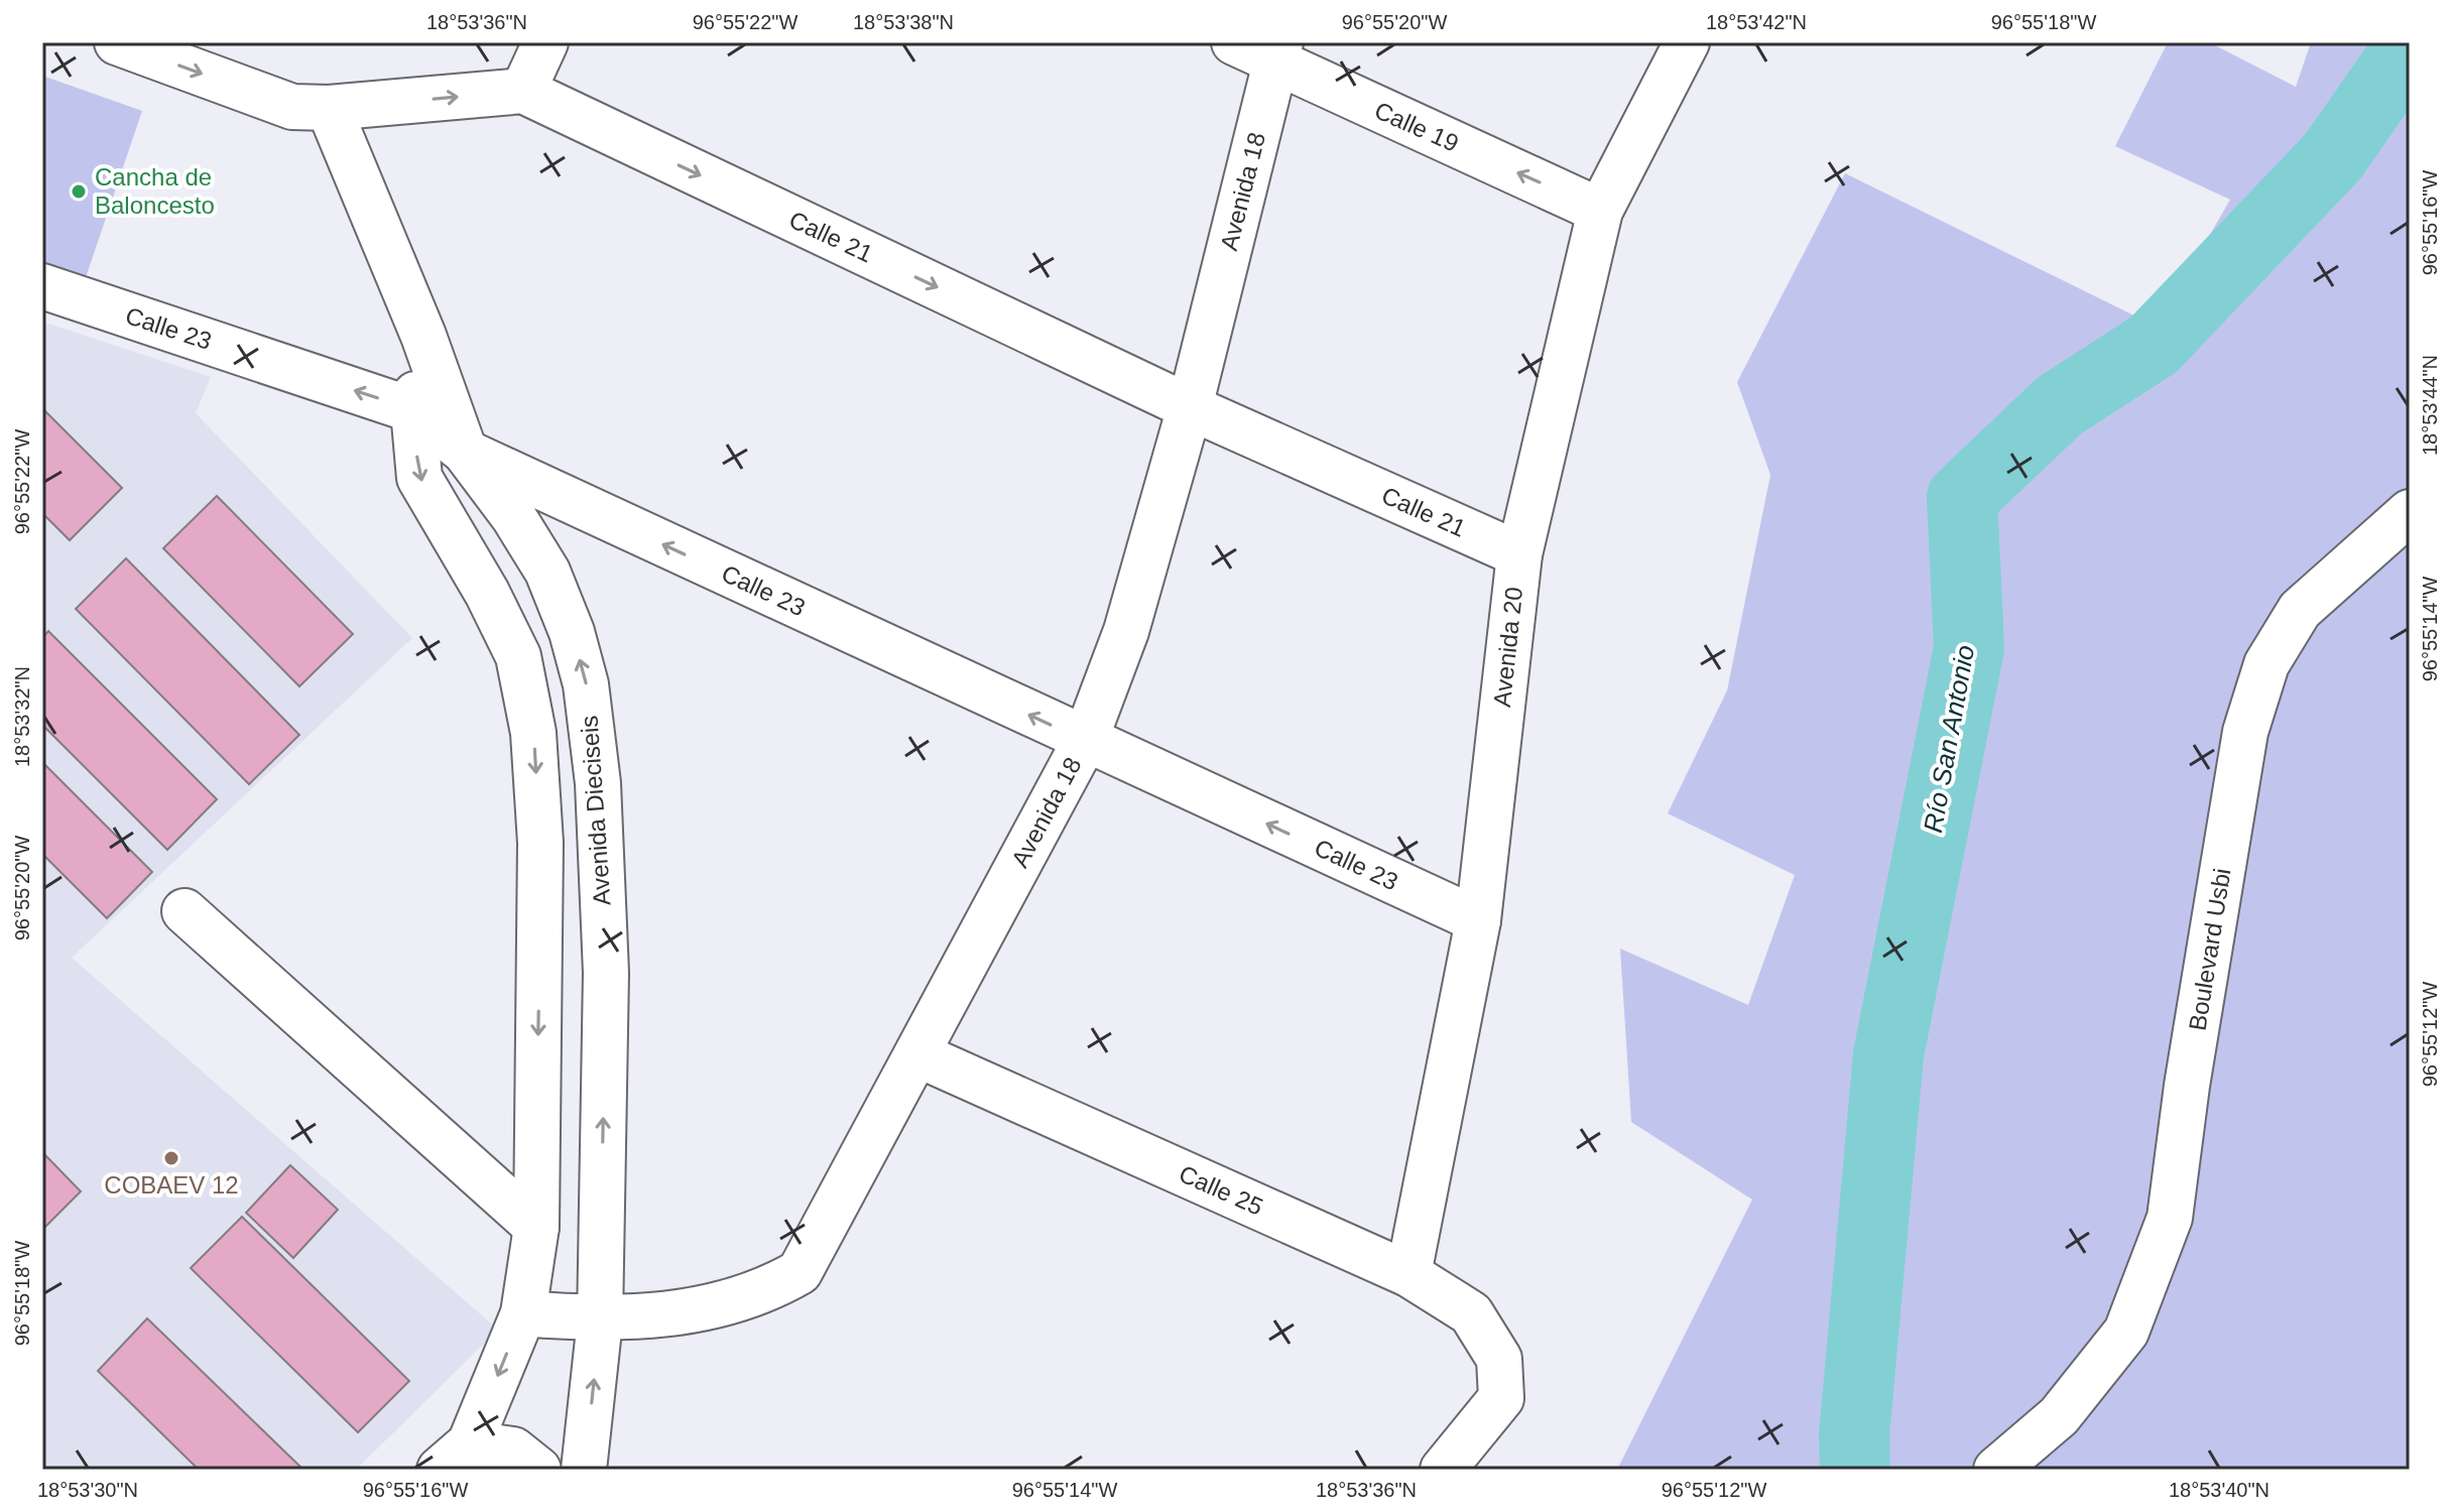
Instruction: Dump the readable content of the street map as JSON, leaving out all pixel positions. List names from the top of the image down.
{
  "streets": {
    "street": [
      "Calle 19",
      "Avenida 18",
      "Calle 21",
      "Calle 23",
      "Avenida 20",
      "Avenida Dieciseis",
      "Boulevard Usbi",
      "Calle 25"
    ]
  },
  "crossings": [
    ["Calle 19", "Avenida 18"],
    ["Calle 19", "Avenida 20"],
    ["Avenida 18", "Calle 21"],
    ["Avenida 18", "Calle 23"],
    ["Avenida 18", "Avenida Dieciseis"],
    ["Avenida 18", "Calle 25"],
    ["Calle 21", "Avenida 20"],
    ["Calle 23", "Avenida 20"],
    ["Calle 23", "Avenida Dieciseis"],
    ["Avenida 20", "Calle 25"]
  ],
  "one_way": ["Calle 19", "Calle 21", "Calle 23"],
  "water": ["Río San Antonio"],
  "places": ["Cancha de Baloncesto", "COBAEV 12"],
  "coordinates": [
    "18°53'36\"N",
    "96°55'22\"W",
    "18°53'38\"N",
    "96°55'20\"W",
    "18°53'42\"N",
    "96°55'18\"W",
    "96°55'16\"W",
    "18°53'44\"N",
    "96°55'14\"W",
    "18°53'32\"N",
    "96°55'12\"W",
    "18°53'30\"N",
    "18°53'40\"N"
  ]
}
